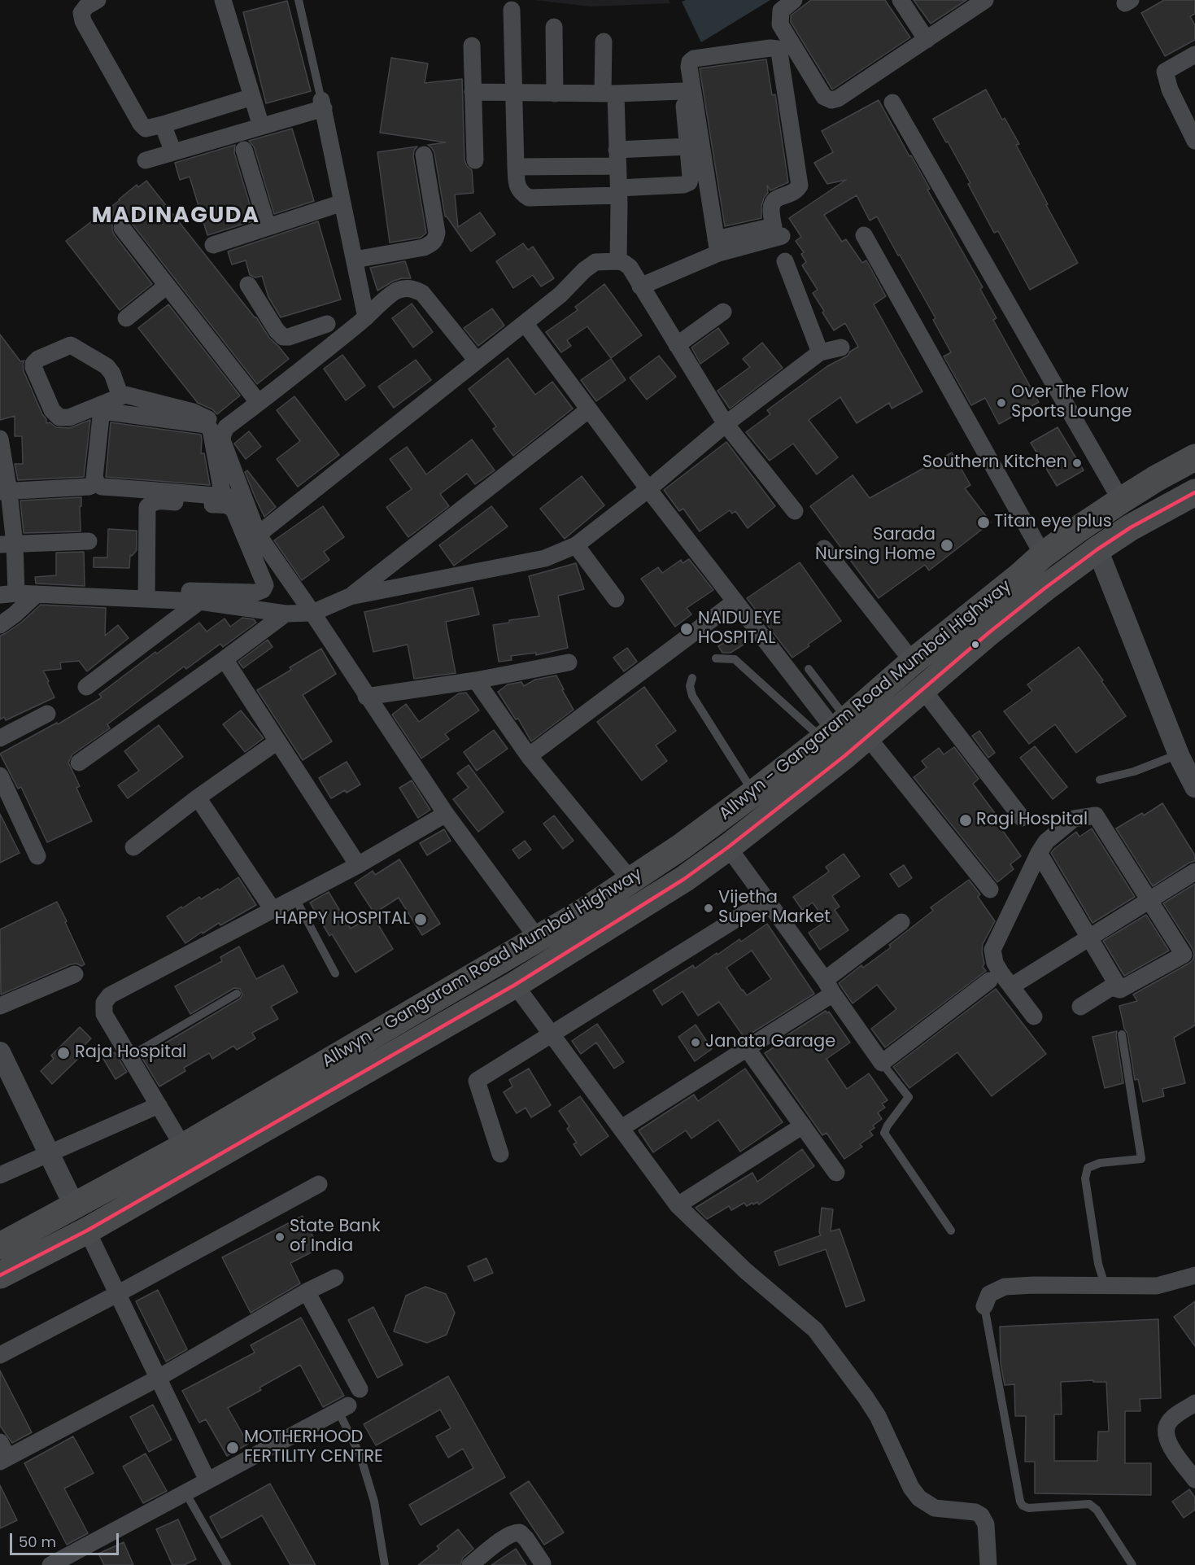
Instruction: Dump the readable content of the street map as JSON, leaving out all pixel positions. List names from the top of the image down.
{
  "streets": {
    "highway": ["Allwyn - Gangaram Road Mumbai Highway"]
  },
  "districts": ["MADINAGUDA"],
  "places": [
    "Over The Flow Sports Lounge",
    "Southern Kitchen",
    "Titan eye plus",
    "Sarada Nursing Home",
    "NAIDU EYE HOSPITAL",
    "Ragi Hospital",
    "Vijetha Super Market",
    "HAPPY HOSPITAL",
    "Janata Garage",
    "Raja Hospital",
    "State Bank of India",
    "MOTHERHOOD FERTILITY CENTRE"
  ],
  "scale_bar": "50 m"
}
